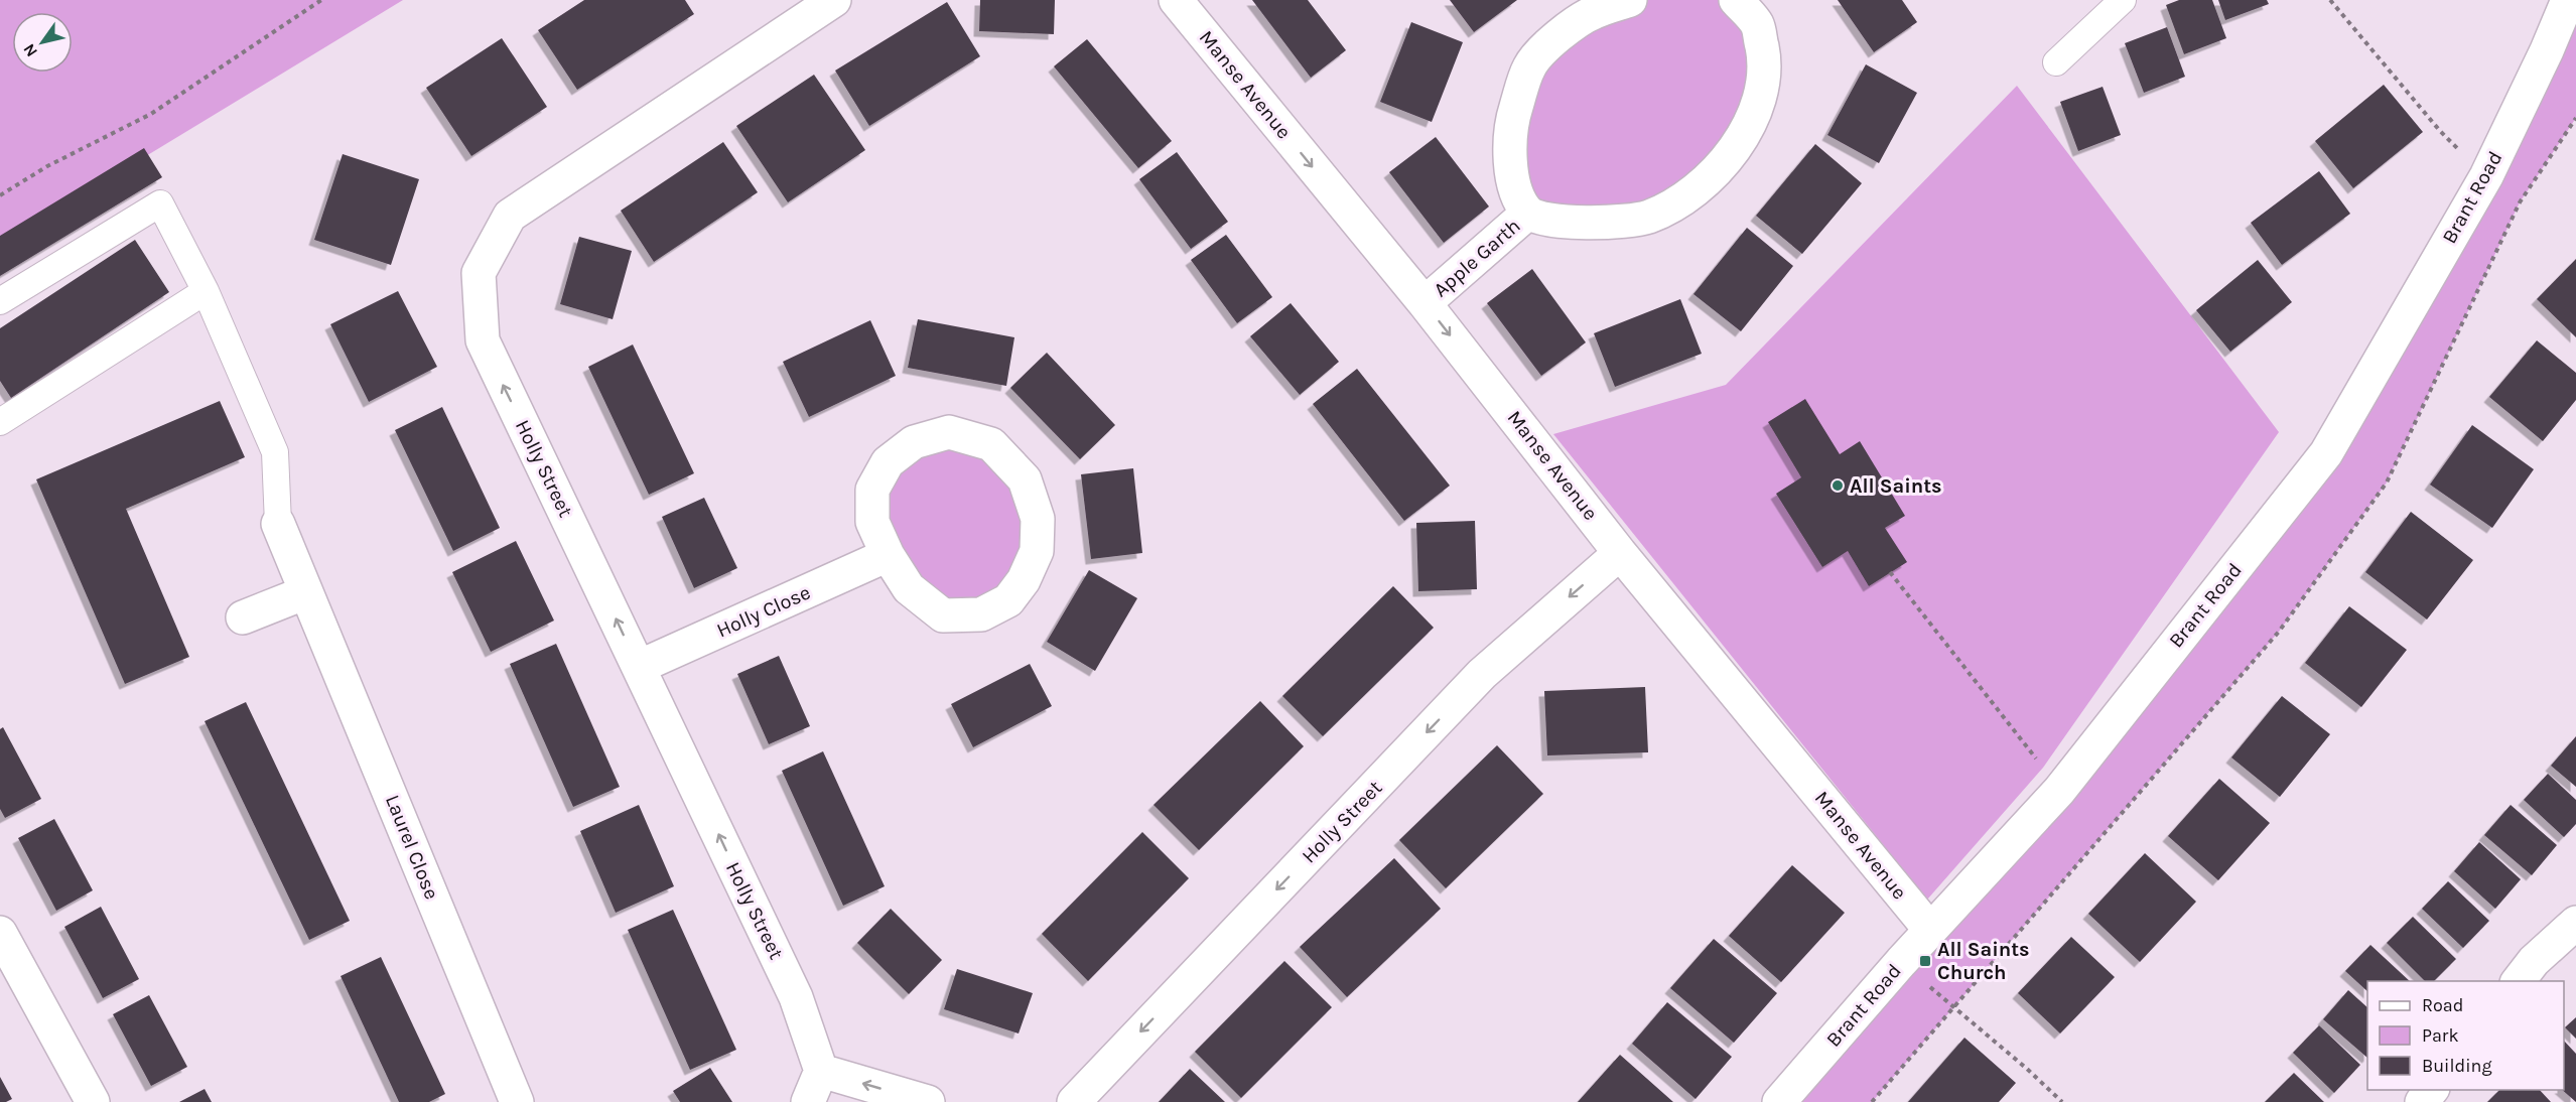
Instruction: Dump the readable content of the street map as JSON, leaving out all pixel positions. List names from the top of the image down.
{
  "streets": {
    "street": [
      "Manse Avenue",
      "Brant Road",
      "Apple Garth",
      "Holly Street",
      "Holly Close",
      "Laurel Close"
    ]
  },
  "crossings": [
    ["Manse Avenue", "Brant Road"],
    ["Manse Avenue", "Apple Garth"],
    ["Manse Avenue", "Holly Street"],
    ["Holly Street", "Holly Close"]
  ],
  "one_way": ["Manse Avenue"],
  "places": {
    "other": ["All Saints"],
    "transit": ["All Saints Church"]
  },
  "legend": ["Road", "Park", "Building"],
  "north": "bottom left"
}
